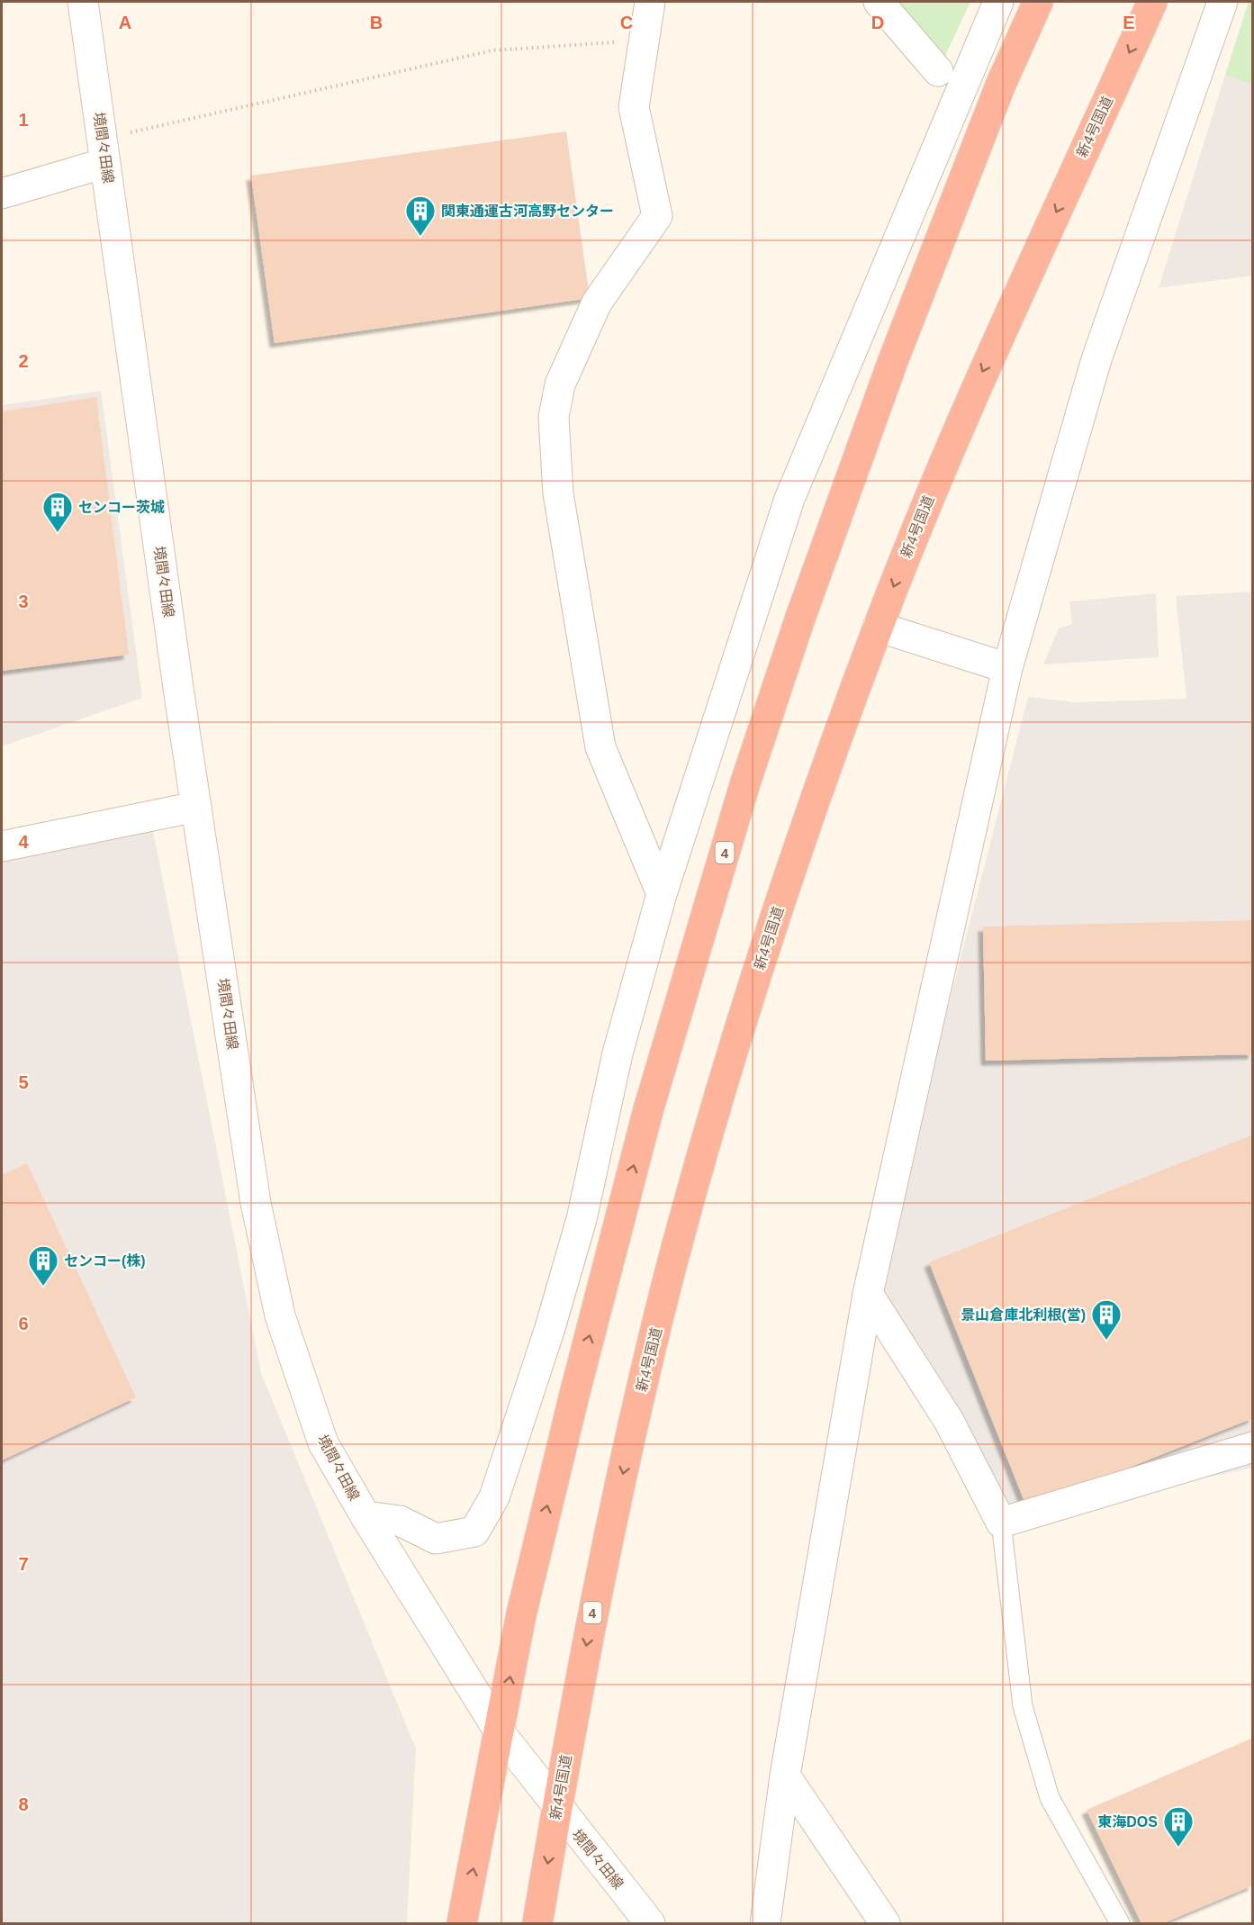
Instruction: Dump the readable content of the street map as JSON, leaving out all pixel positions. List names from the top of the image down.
{
  "streets": {
    "highway": ["新4号国道", "4"],
    "street": ["境間々田線"]
  },
  "crossings": [
    ["新4号国道", "境間々田線"],
    ["境間々田線", "4"]
  ],
  "places": {
    "building": [
      "関東通運古河高野センター",
      "センコー茨城",
      "センコー(株)",
      "景山倉庫北利根(営)",
      "東海DOS"
    ]
  },
  "grid": {
    "columns": [
      "A",
      "B",
      "C",
      "D",
      "E"
    ],
    "rows": [
      "1",
      "2",
      "3",
      "4",
      "5",
      "6",
      "7",
      "8"
    ]
  }
}
